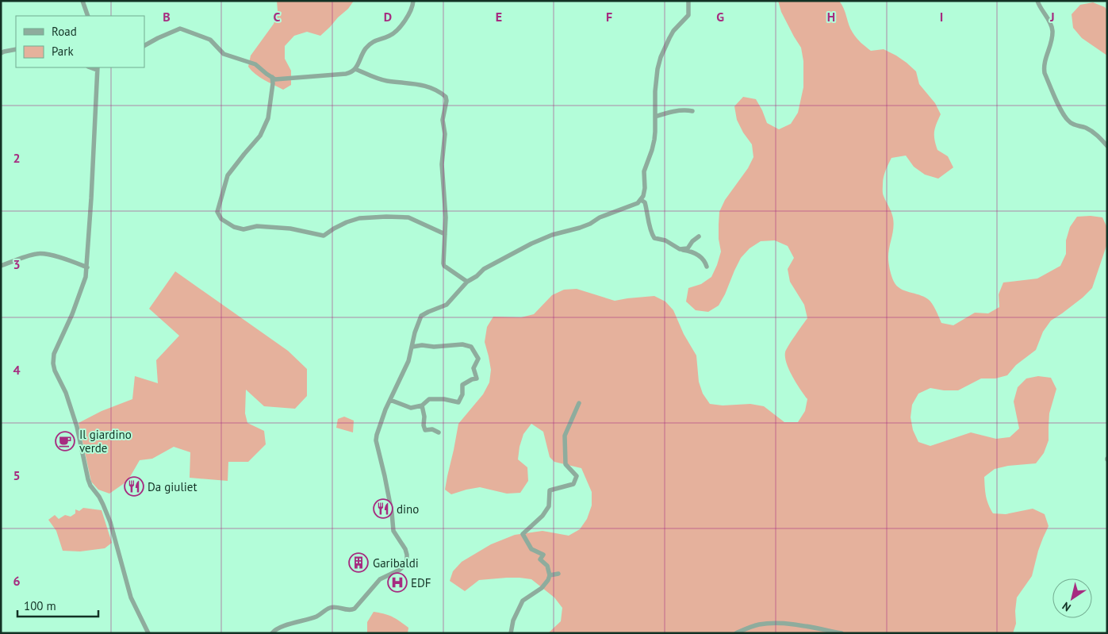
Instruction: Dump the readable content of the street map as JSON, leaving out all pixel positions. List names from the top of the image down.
{
  "places": {
    "cafe": ["Il giardino verde"],
    "restaurant": ["Da giuliet", "dino"],
    "building": ["Garibaldi"],
    "hospital": ["EDF"]
  },
  "legend": ["Road", "Park"],
  "scale_bar": "100 m",
  "north": "bottom left",
  "grid": {
    "columns": [
      "B",
      "C",
      "D",
      "E",
      "F",
      "G",
      "H",
      "I",
      "J"
    ],
    "rows": [
      "2",
      "3",
      "4",
      "5",
      "6"
    ]
  }
}
